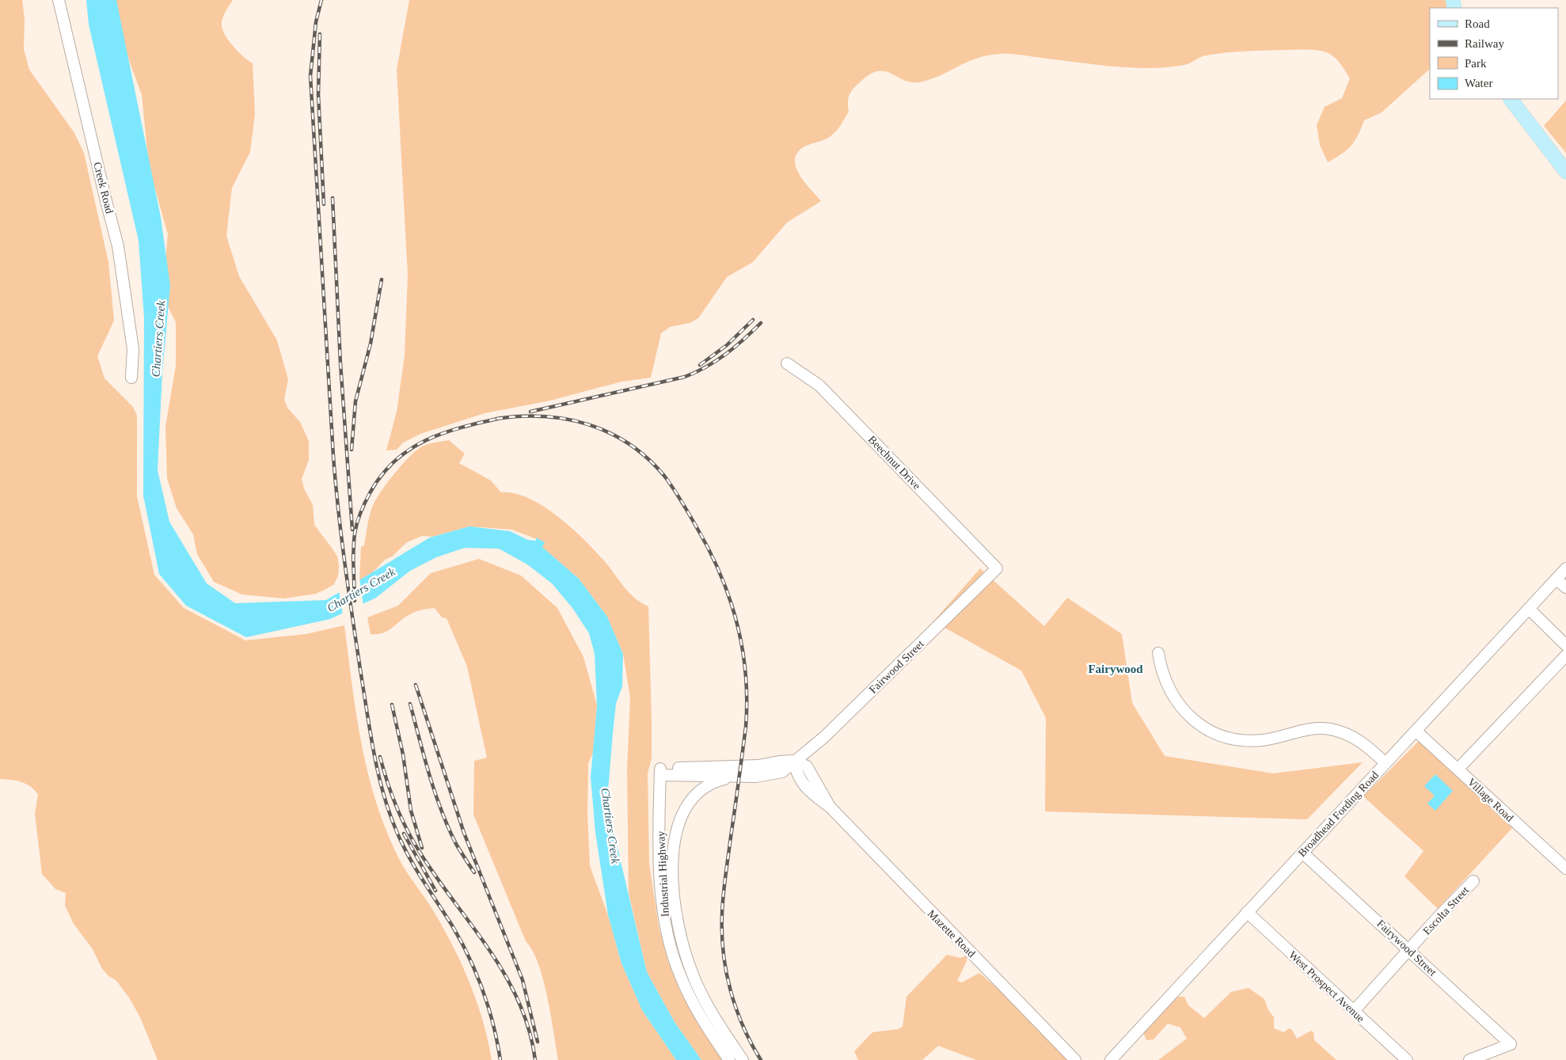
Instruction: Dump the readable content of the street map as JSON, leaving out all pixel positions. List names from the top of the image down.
{
  "streets": {
    "street": [
      "Creek Road",
      "Beechnut Drive",
      "Fairwood Street",
      "Village Road",
      "Broadhead Fording Road",
      "Industrial Highway",
      "Escolta Street",
      "Mazette Road",
      "Fairywood Street",
      "West Prospect Avenue"
    ]
  },
  "crossings": [
    ["Beechnut Drive", "Fairwood Street"],
    ["Fairwood Street", "Industrial Highway"],
    ["Fairwood Street", "Mazette Road"],
    ["Village Road", "Broadhead Fording Road"],
    ["Broadhead Fording Road", "Fairywood Street"],
    ["Broadhead Fording Road", "West Prospect Avenue"],
    ["Escolta Street", "Fairywood Street"],
    ["Escolta Street", "West Prospect Avenue"]
  ],
  "districts": ["Fairywood"],
  "water": ["Chartiers Creek"],
  "legend": [
    "Road",
    "Railway",
    "Park",
    "Water"
  ]
}
